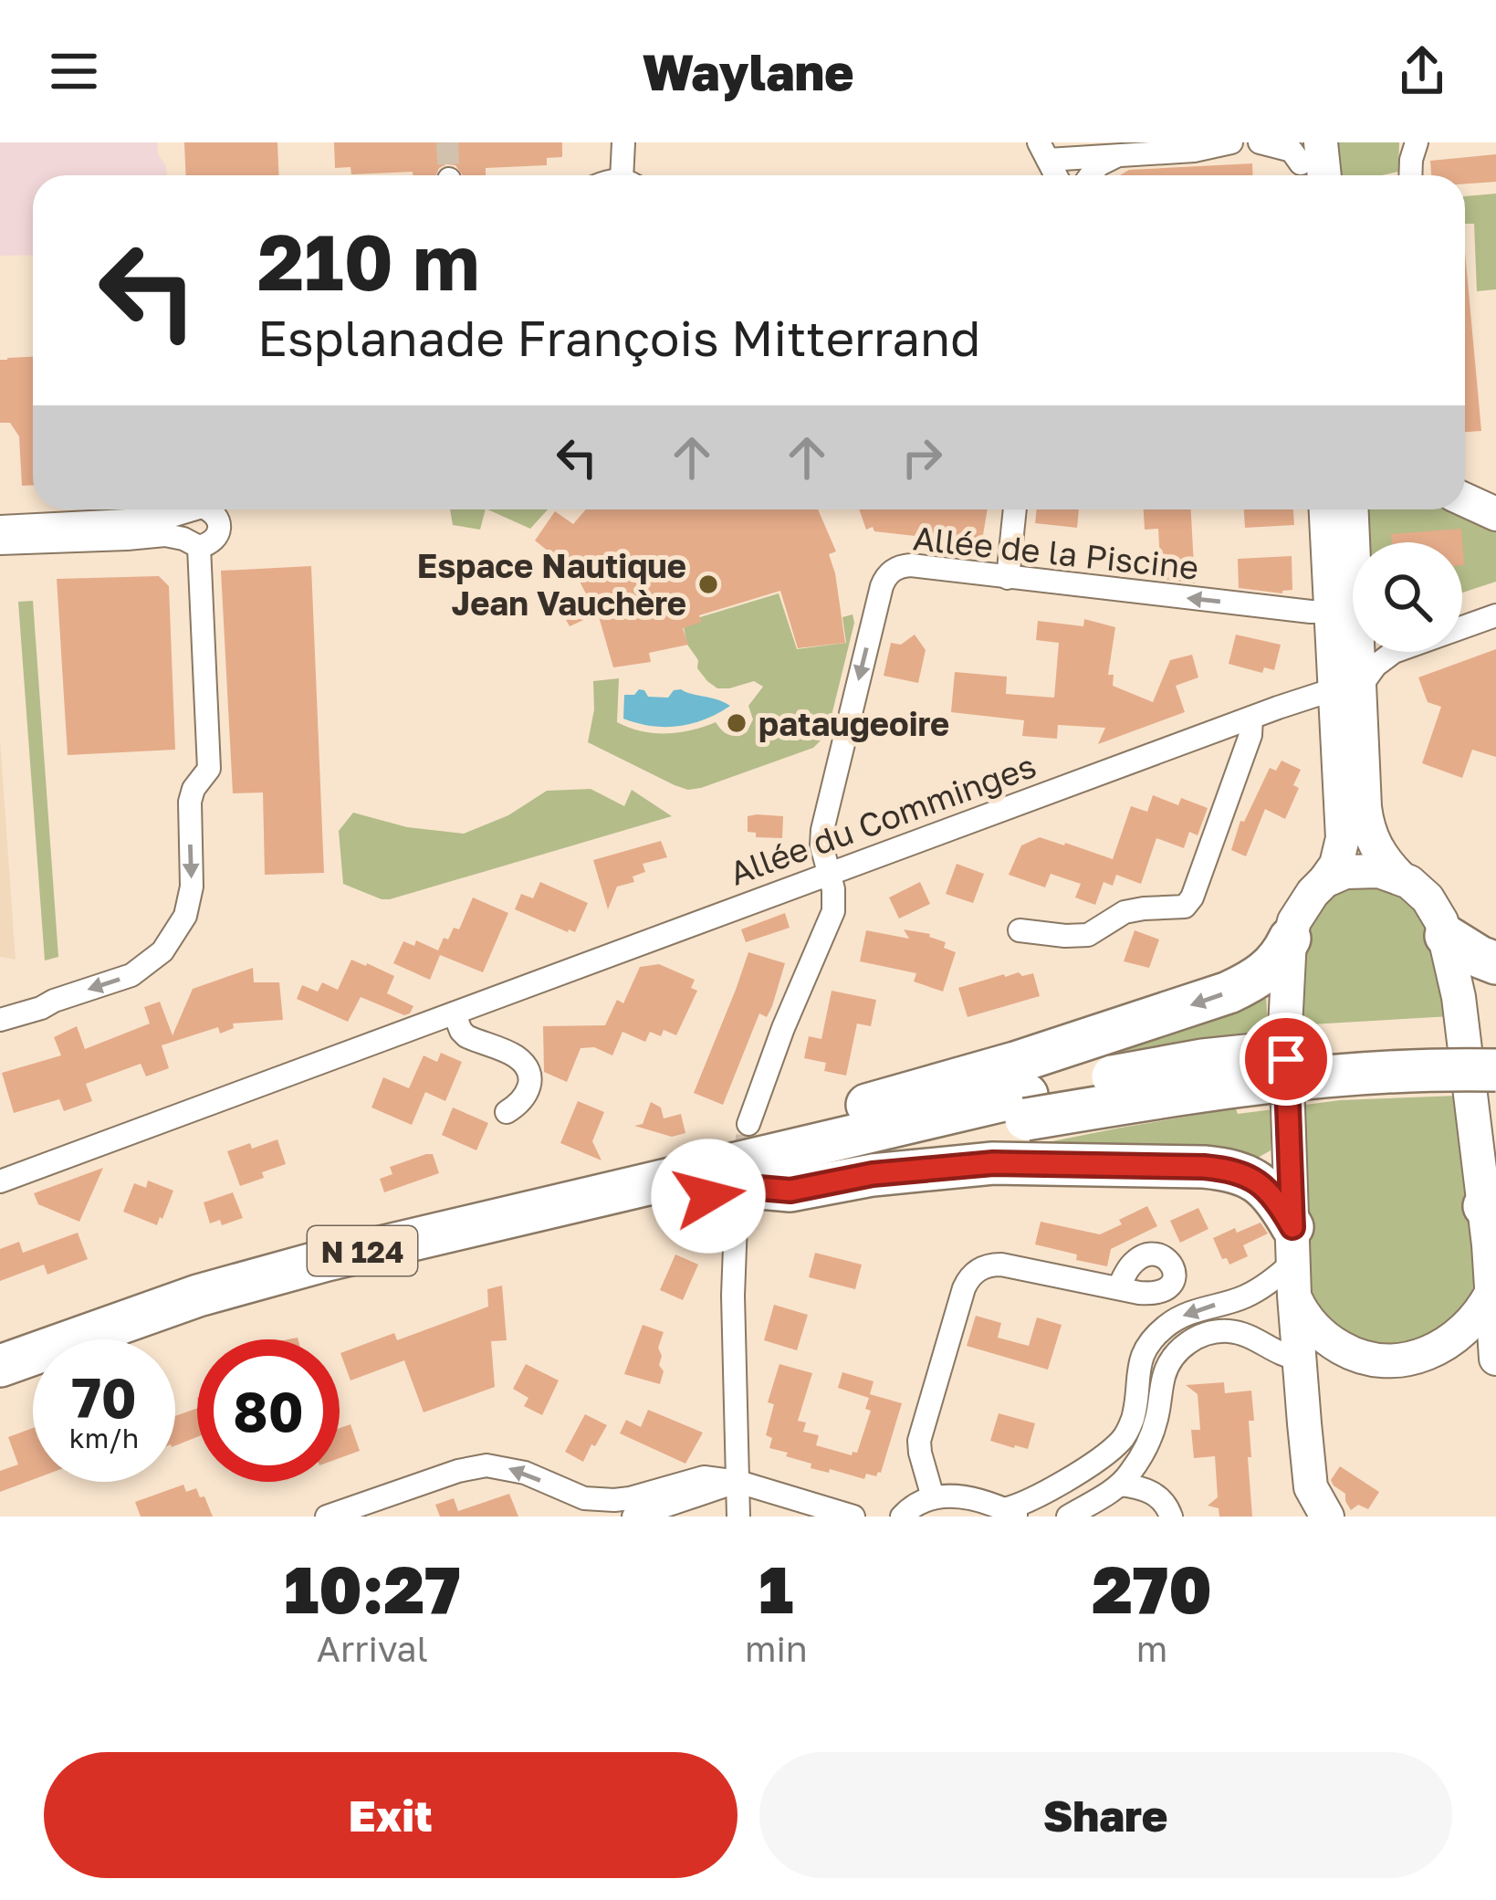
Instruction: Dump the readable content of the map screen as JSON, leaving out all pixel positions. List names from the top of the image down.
{
  "streets": {
    "highway": ["N 124"],
    "street": ["Allée de la Piscine", "Allée du Comminges"]
  },
  "crossings": [
    ["Allée de la Piscine", "Allée du Comminges"]
  ],
  "places": ["Espace Nautique Jean Vauchère", "pataugeoire"],
  "page": {
    "header": "Waylane",
    "turn": ["210 m", "Esplanade François Mitterrand"],
    "speed": "70 km/h",
    "limit": "80",
    "eta": [
      "10:27",
      "Arrival",
      "1",
      "min",
      "270",
      "m"
    ],
    "buttons": ["Exit", "Share"]
  }
}
